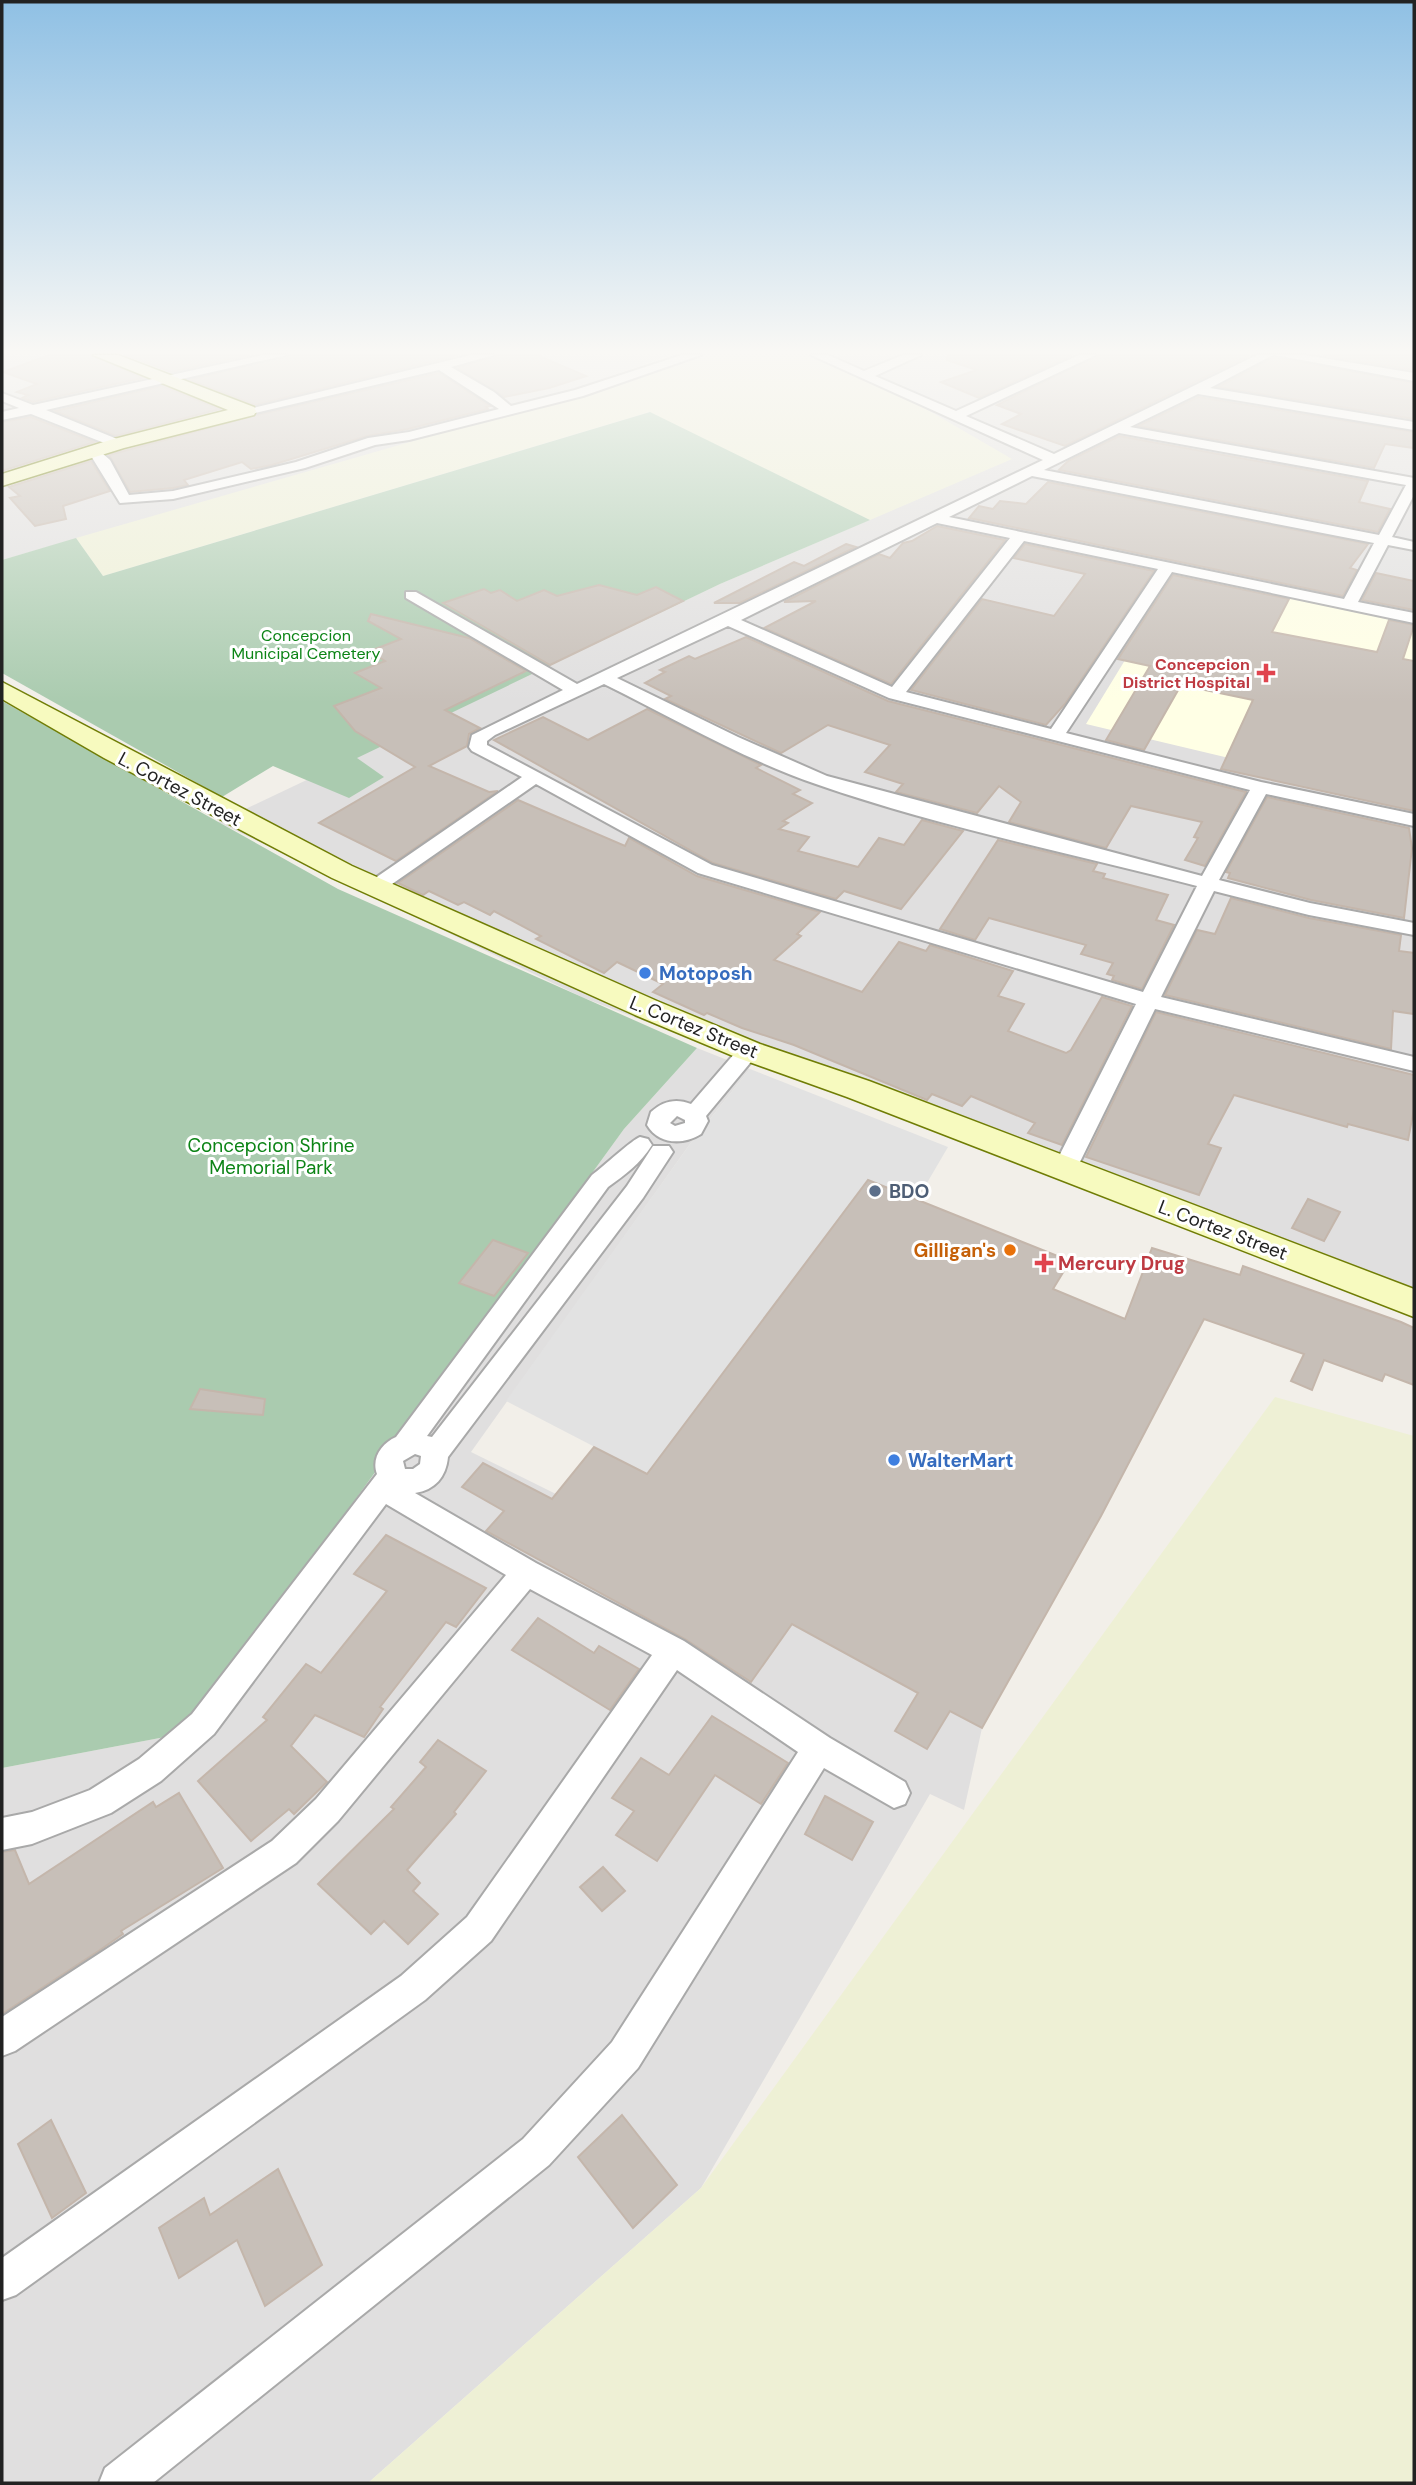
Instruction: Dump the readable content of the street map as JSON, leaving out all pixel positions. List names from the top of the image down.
{
  "streets": {
    "main road": ["L. Cortez Street"]
  },
  "parks": ["Concepcion Municipal Cemetery", "Concepcion Shrine Memorial Park"],
  "places": {
    "health": ["Concepcion District Hospital", "Mercury Drug"],
    "other": [
      "Motoposh",
      "BDO",
      "Gilligan's",
      "WalterMart"
    ]
  }
}
